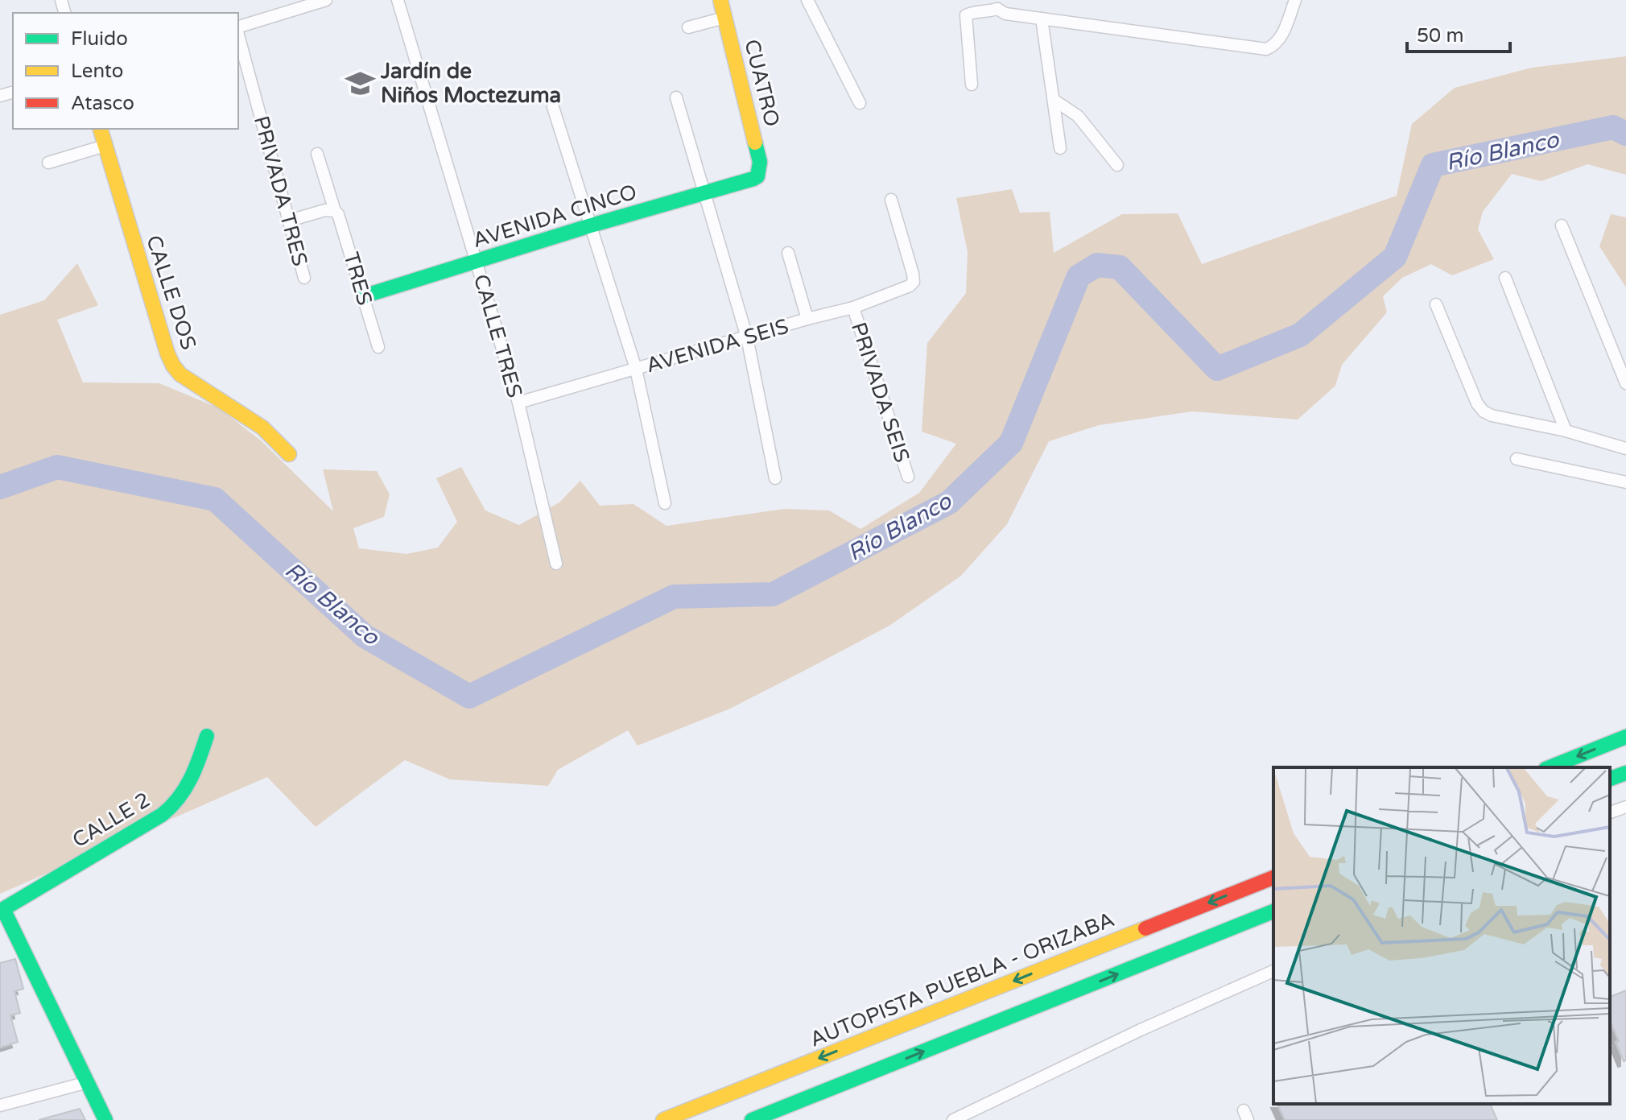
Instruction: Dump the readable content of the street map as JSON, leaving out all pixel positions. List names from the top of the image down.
{
  "streets": {
    "main road": [
      "CUATRO",
      "AVENIDA CINCO",
      "CALLE DOS",
      "CALLE 2",
      "AUTOPISTA PUEBLA - ORIZABA"
    ],
    "street": [
      "PRIVADA TRES",
      "TRES",
      "CALLE TRES",
      "AVENIDA SEIS",
      "PRIVADA SEIS"
    ]
  },
  "crossings": [
    ["CUATRO", "AVENIDA CINCO"],
    ["AVENIDA CINCO", "TRES"],
    ["AVENIDA CINCO", "CALLE TRES"],
    ["CALLE TRES", "AVENIDA SEIS"],
    ["AVENIDA SEIS", "PRIVADA SEIS"]
  ],
  "water": ["Río Blanco"],
  "places": {
    "school or university": ["Jardín de Niños Moctezuma"]
  },
  "legend": ["Fluido", "Lento", "Atasco"],
  "scale_bar": "50 m"
}
